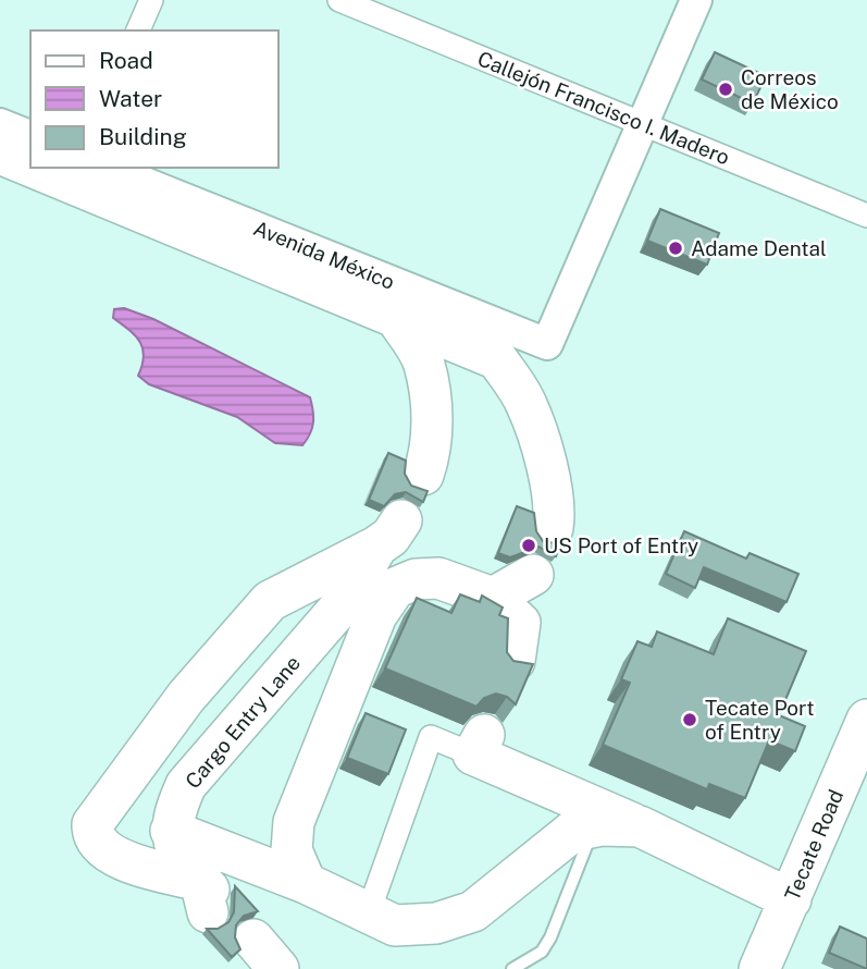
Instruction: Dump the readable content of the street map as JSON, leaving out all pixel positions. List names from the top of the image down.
{
  "streets": {
    "highway": ["Cargo Entry Lane", "Tecate Road"],
    "street": ["Callejón Francisco I. Madero", "Avenida México"]
  },
  "crossings": [
    ["Callejón Francisco I. Madero", "Avenida México"]
  ],
  "places": [
    "Correos de México",
    "Adame Dental",
    "US Port of Entry",
    "Tecate Port of Entry"
  ],
  "legend": ["Road", "Water", "Building"]
}
